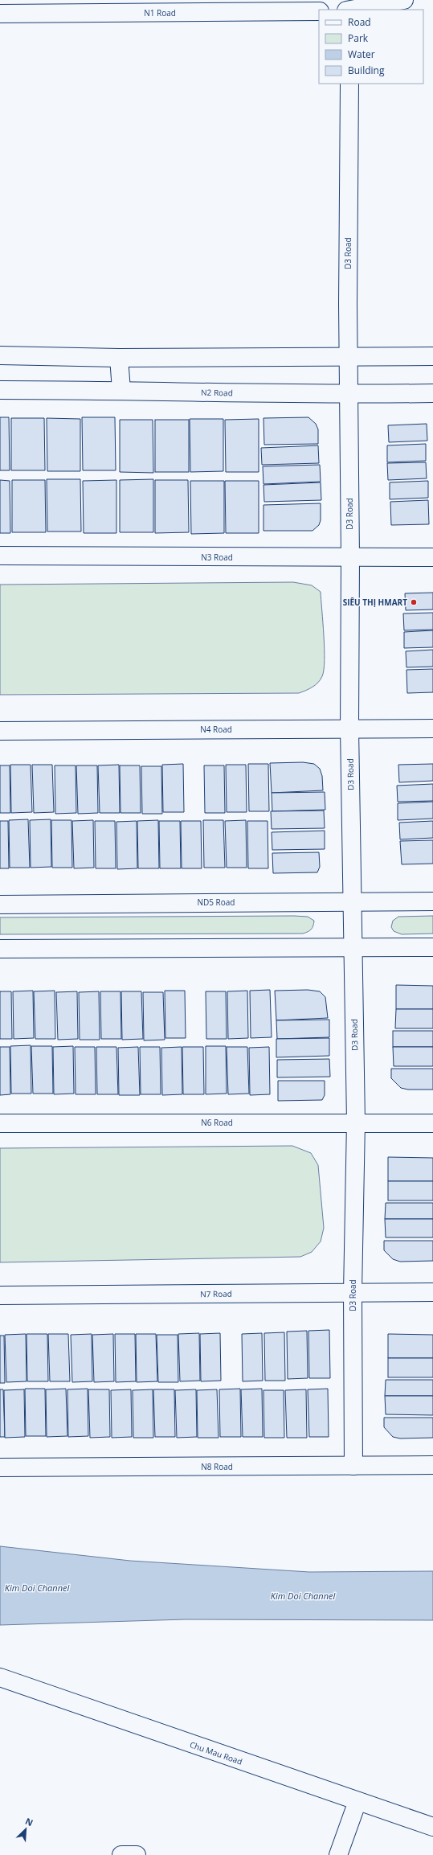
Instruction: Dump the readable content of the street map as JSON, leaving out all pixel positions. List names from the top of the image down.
{
  "streets": {
    "street": [
      "N1 Road",
      "D3 Road",
      "N2 Road",
      "N3 Road",
      "N4 Road",
      "ND5 Road",
      "N6 Road",
      "N7 Road",
      "N8 Road",
      "Chu Mau Road"
    ]
  },
  "crossings": [
    ["D3 Road", "N2 Road"],
    ["D3 Road", "N3 Road"],
    ["D3 Road", "N4 Road"],
    ["D3 Road", "ND5 Road"],
    ["D3 Road", "N6 Road"],
    ["D3 Road", "N7 Road"],
    ["D3 Road", "N8 Road"]
  ],
  "water": ["Kim Doi Channel"],
  "places": ["SIÊU THỊ HMART"],
  "legend": [
    "Road",
    "Park",
    "Water",
    "Building"
  ],
  "north": "top right"
}
